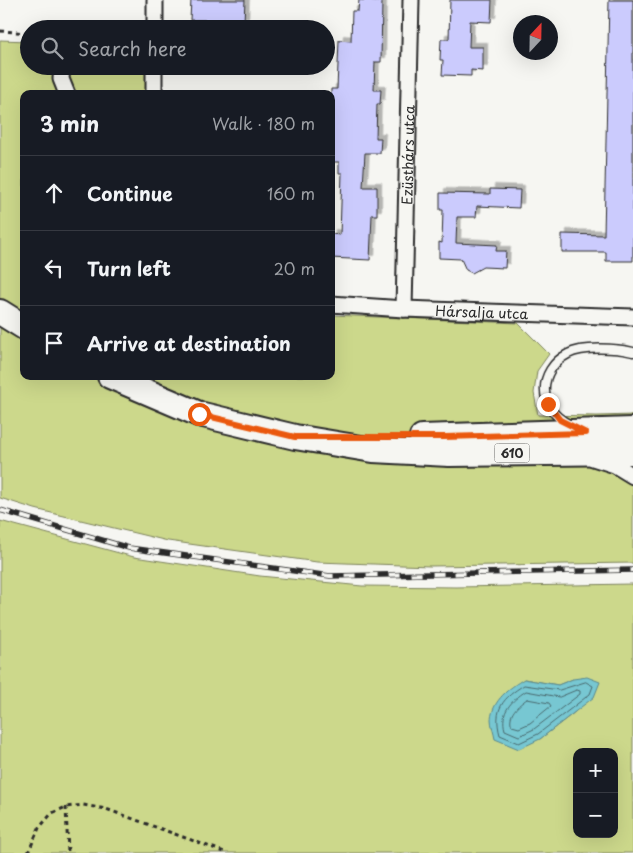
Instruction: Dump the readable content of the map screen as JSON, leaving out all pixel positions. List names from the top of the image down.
{
  "streets": {
    "main road": ["610"],
    "street": ["Ezüsthárs utca", "Hársalja utca"]
  },
  "crossings": [
    ["Ezüsthárs utca", "Hársalja utca"]
  ],
  "north": "top",
  "page": {
    "search": "Search here",
    "heading": ["3 min", "Walk · 180 m"],
    "list": [
      ["Continue", "160 m"],
      ["Turn left", "20 m"],
      "Arrive at destination"
    ],
    "map_buttons": ["+", "−"]
  }
}
